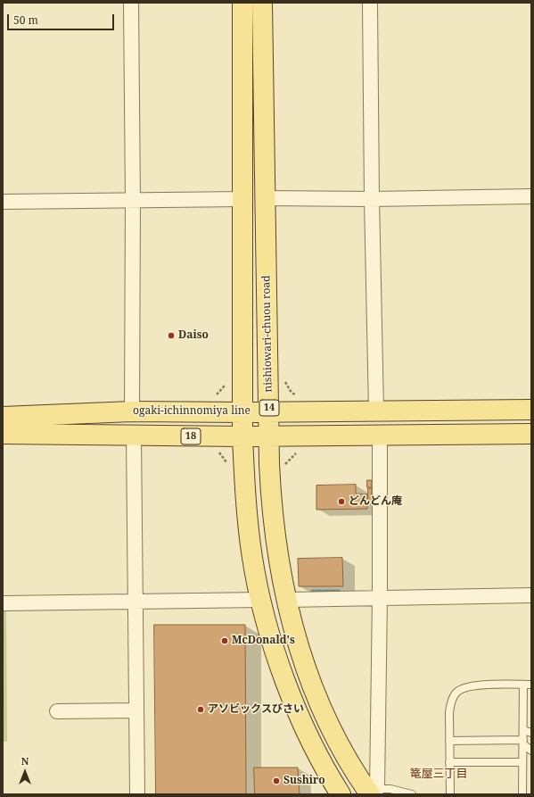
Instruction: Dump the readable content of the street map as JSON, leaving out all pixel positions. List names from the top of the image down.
{
  "streets": {
    "main road": [
      "nishiowari-chuou road",
      "14",
      "ogaki-ichinnomiya line",
      "18"
    ]
  },
  "crossings": [
    ["nishiowari-chuou road", "ogaki-ichinnomiya line"],
    ["nishiowari-chuou road", "18"]
  ],
  "districts": ["篭屋三丁目"],
  "places": [
    "Daiso",
    "どんどん庵",
    "McDonald's",
    "アソビックスびさい",
    "Sushiro"
  ],
  "scale_bar": "50 m",
  "north": "top"
}
